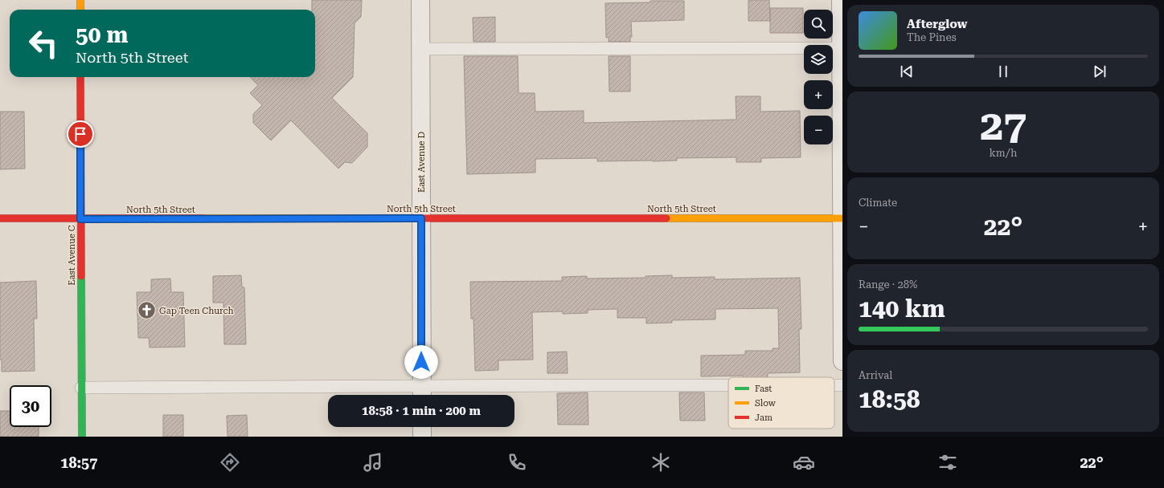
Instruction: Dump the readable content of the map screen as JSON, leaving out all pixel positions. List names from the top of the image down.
{
  "streets": {
    "street": ["East Avenue D", "North 5th Street", "East Avenue C"]
  },
  "crossings": [
    ["East Avenue D", "North 5th Street"],
    ["North 5th Street", "East Avenue C"]
  ],
  "places": {
    "church": ["Gap Teen Church"]
  },
  "legend": ["Fast", "Slow", "Jam"],
  "page": {
    "map_buttons": ["+", "−"],
    "turn": ["50 m", "North 5th Street"],
    "song": ["Afterglow", "The Pines"],
    "tile": [
      ["27", "km/h"],
      "Climate",
      ["Range · 28%", "140 km"],
      ["Arrival", "18:58"]
    ],
    "heat": ["−", "22°", "+"],
    "limit": "30",
    "trip": "18:58 · 1 min · 200 m",
    "tabs": ["18:57", "22°"]
  }
}
